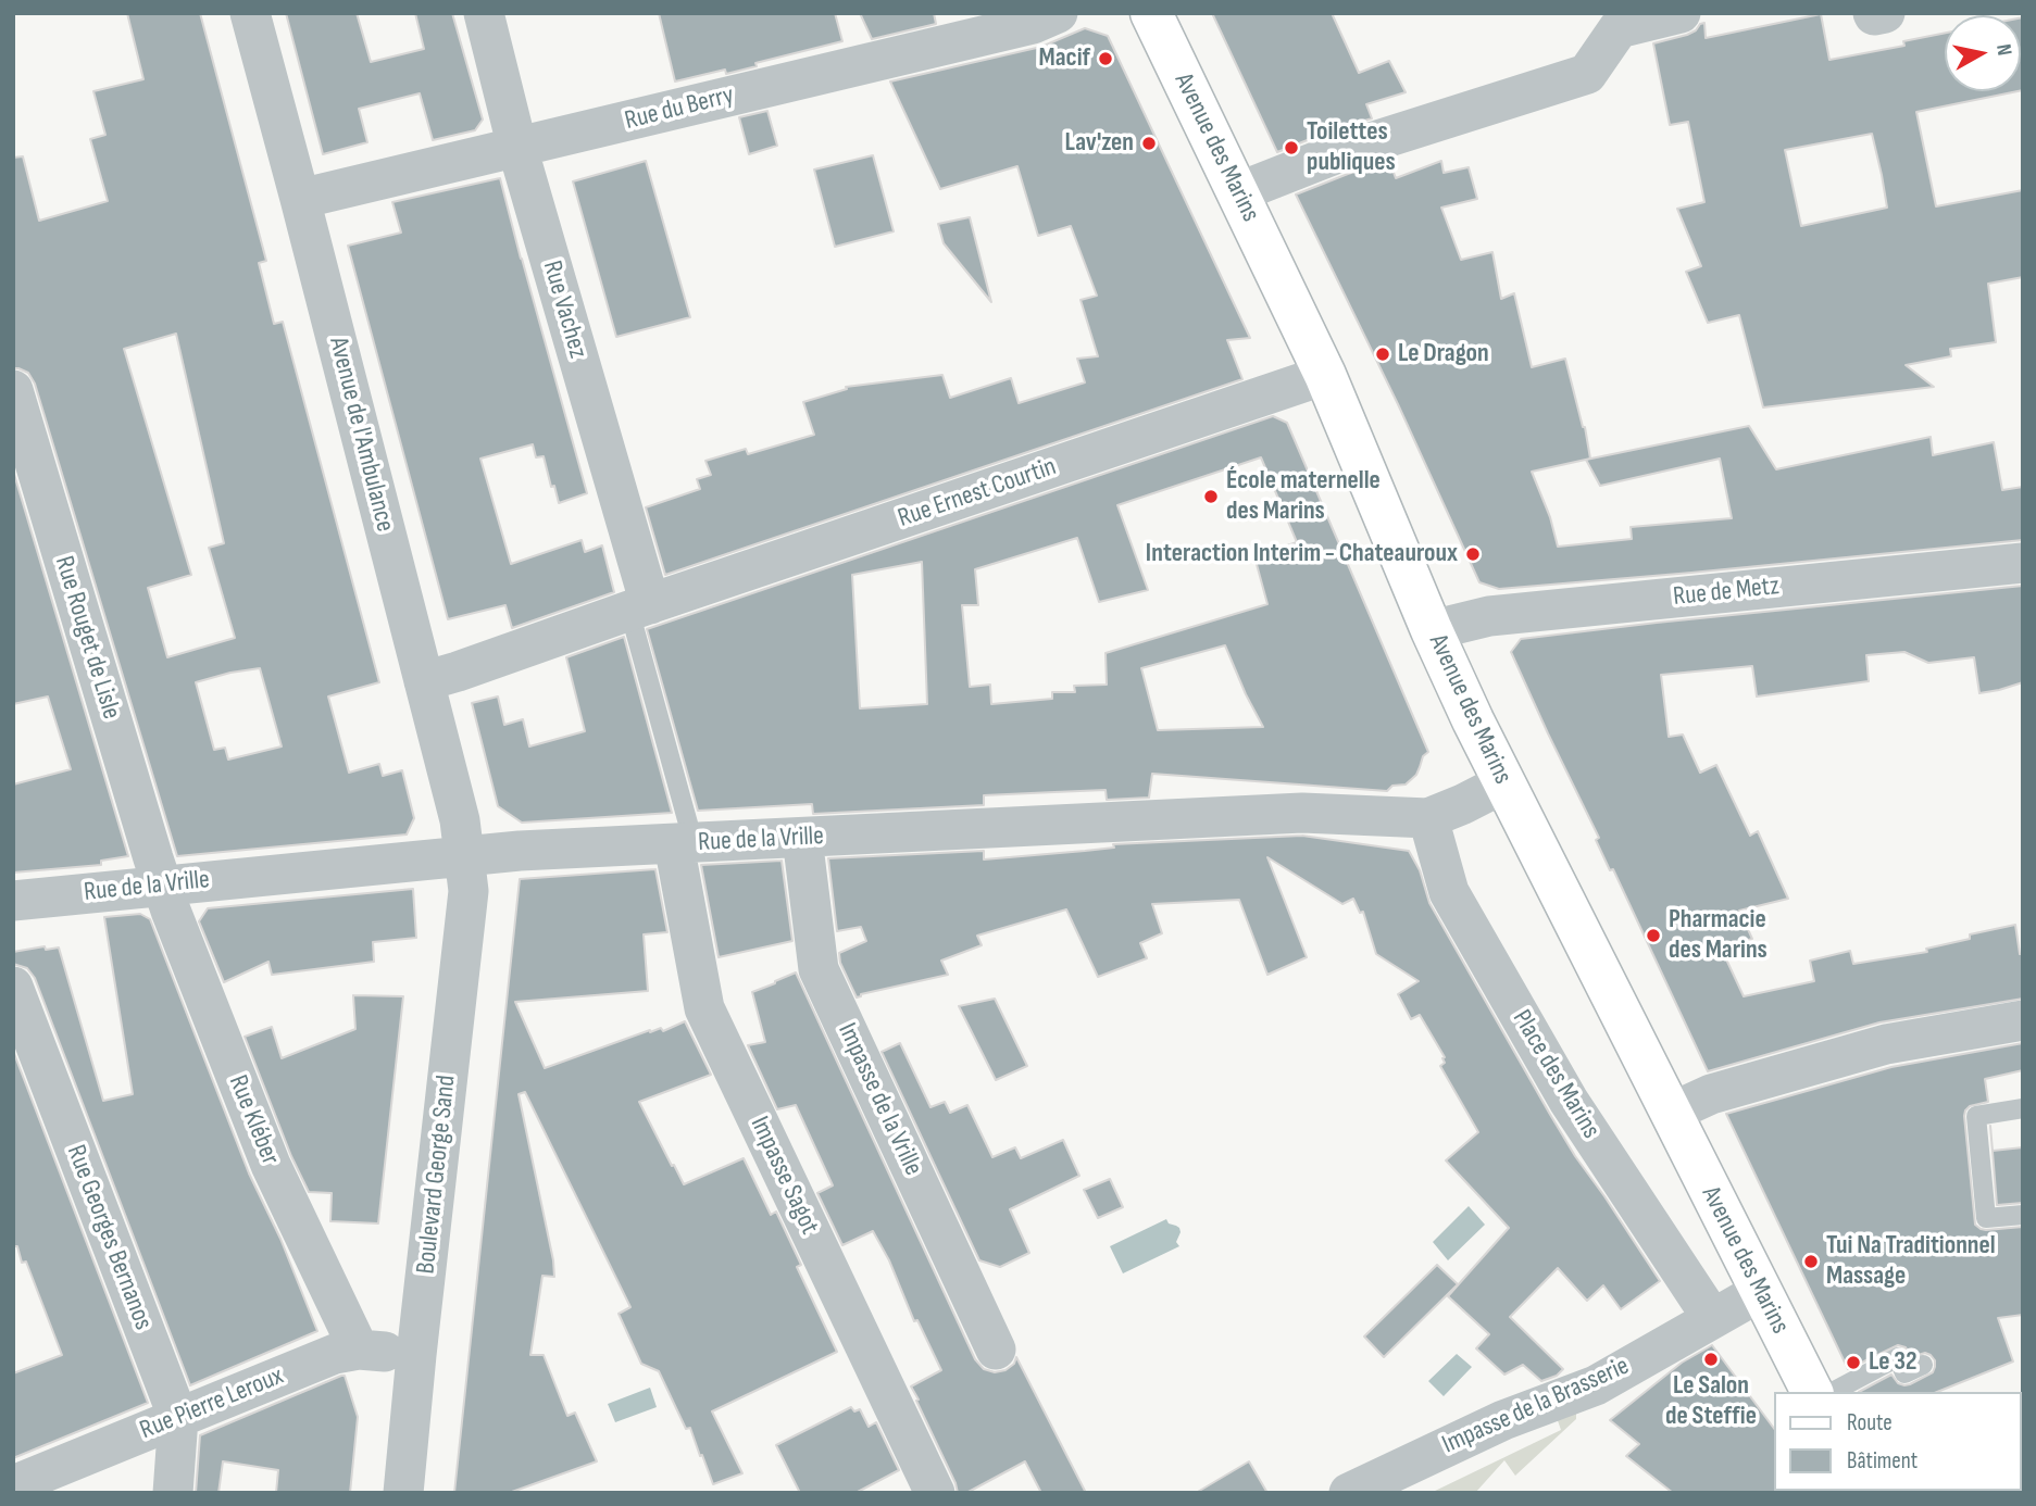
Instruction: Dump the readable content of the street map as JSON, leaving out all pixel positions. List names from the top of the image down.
{
  "streets": {
    "main road": ["Avenue des Marins"],
    "street": [
      "Rue du Berry",
      "Rue Vachez",
      "Avenue de l'Ambulance",
      "Rue Ernest Courtin",
      "Rue de Metz",
      "Rue Rouget de Lisle",
      "Rue de la Vrille",
      "Place des Marins",
      "Impasse de la Vrille",
      "Rue Kléber",
      "Boulevard George Sand",
      "Impasse Sagot",
      "Rue Georges Bernanos",
      "Rue Pierre Leroux",
      "Impasse de la Brasserie"
    ]
  },
  "crossings": [
    ["Rue du Berry", "Rue Vachez"],
    ["Rue du Berry", "Avenue de l'Ambulance"],
    ["Avenue des Marins", "Rue Ernest Courtin"],
    ["Avenue des Marins", "Rue de Metz"],
    ["Avenue des Marins", "Rue de la Vrille"],
    ["Avenue des Marins", "Impasse de la Brasserie"],
    ["Rue Vachez", "Rue Ernest Courtin"],
    ["Avenue de l'Ambulance", "Rue Ernest Courtin"],
    ["Avenue de l'Ambulance", "Rue de la Vrille"],
    ["Avenue de l'Ambulance", "Boulevard George Sand"],
    ["Rue Rouget de Lisle", "Rue de la Vrille"],
    ["Rue Rouget de Lisle", "Rue Kléber"],
    ["Rue de la Vrille", "Place des Marins"],
    ["Rue de la Vrille", "Impasse de la Vrille"],
    ["Rue de la Vrille", "Rue Kléber"],
    ["Rue de la Vrille", "Boulevard George Sand"],
    ["Rue de la Vrille", "Impasse Sagot"],
    ["Place des Marins", "Impasse de la Brasserie"],
    ["Rue Kléber", "Rue Pierre Leroux"],
    ["Boulevard George Sand", "Rue Pierre Leroux"],
    ["Rue Georges Bernanos", "Rue Pierre Leroux"]
  ],
  "places": [
    "Macif",
    "Lav'zen",
    "Toilettes publiques",
    "Le Dragon",
    "École maternelle des Marins",
    "Interaction Interim - Chateauroux",
    "Pharmacie des Marins",
    "Tui Na Traditionnel Massage",
    "Le Salon de Steffie",
    "Le 32"
  ],
  "legend": ["Route", "Bâtiment"],
  "north": "right"
}
